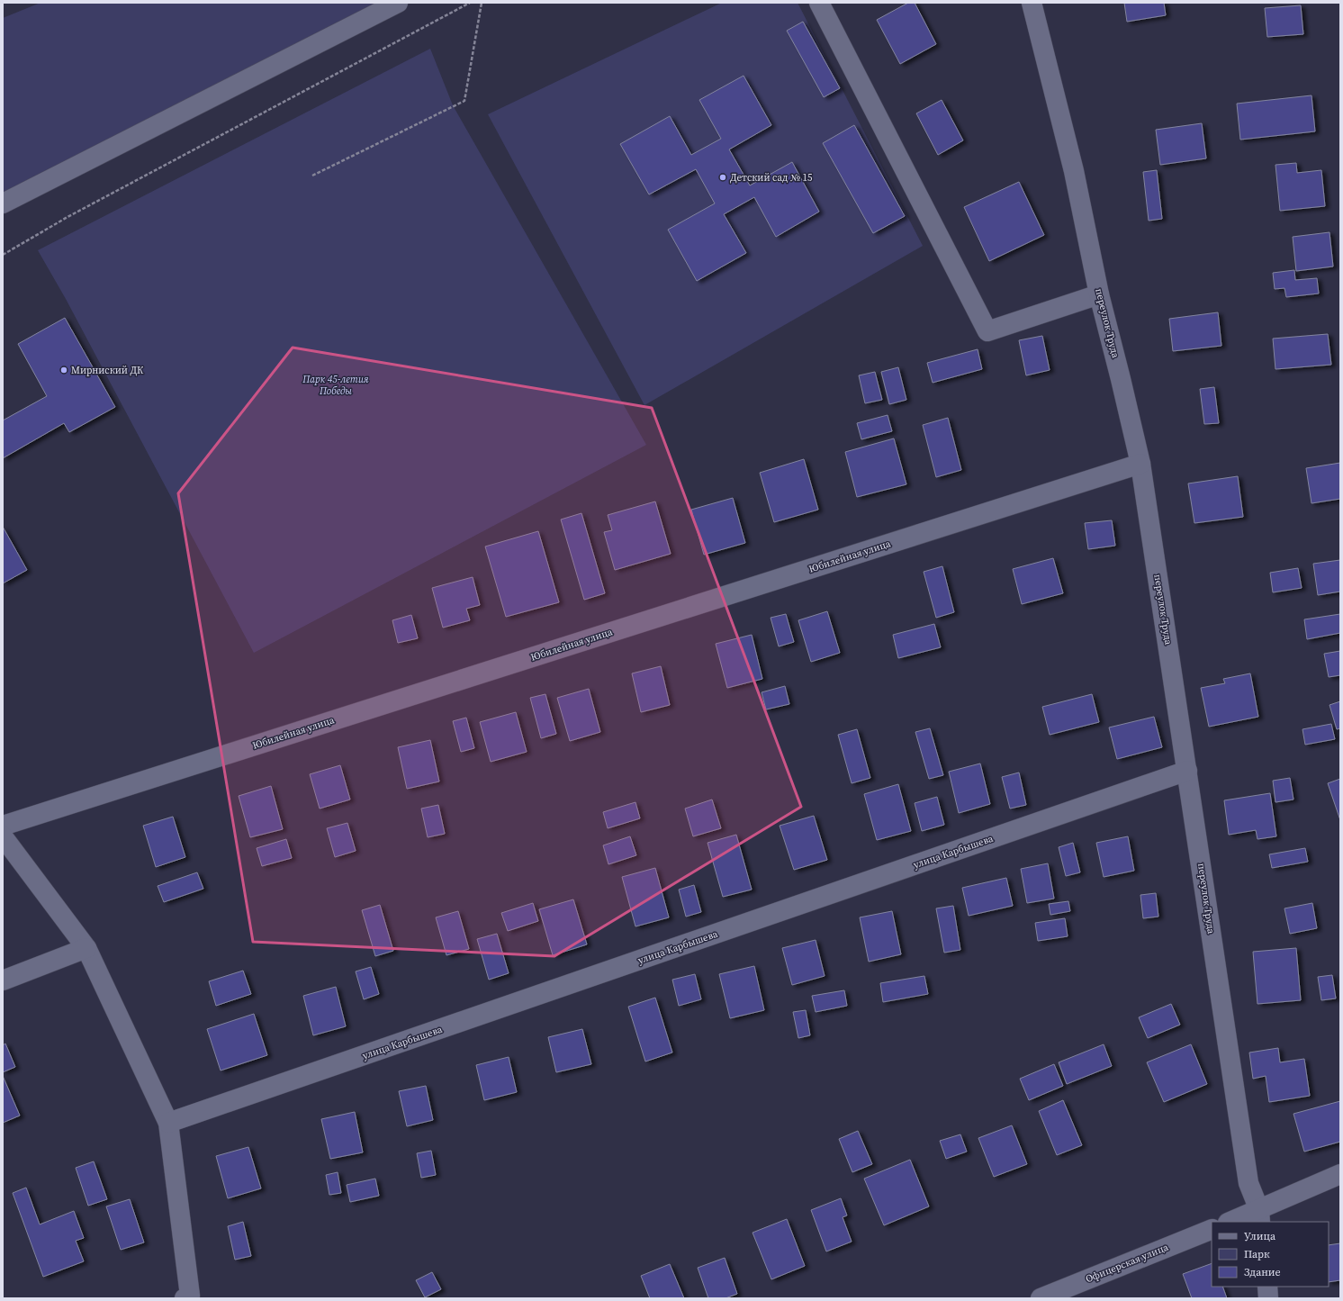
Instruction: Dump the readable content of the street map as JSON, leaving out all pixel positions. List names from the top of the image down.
{
  "streets": {
    "street": [
      "переулок Труда",
      "Юбилейная улица",
      "улица Карбышева",
      "Офицерская улица"
    ]
  },
  "crossings": [
    ["переулок Труда", "Юбилейная улица"],
    ["переулок Труда", "улица Карбышева"]
  ],
  "parks": ["Парк 45-летия Победы"],
  "places": ["Детский сад № 15", "Мирниский ДК"],
  "legend": ["Улица", "Парк", "Здание"]
}
